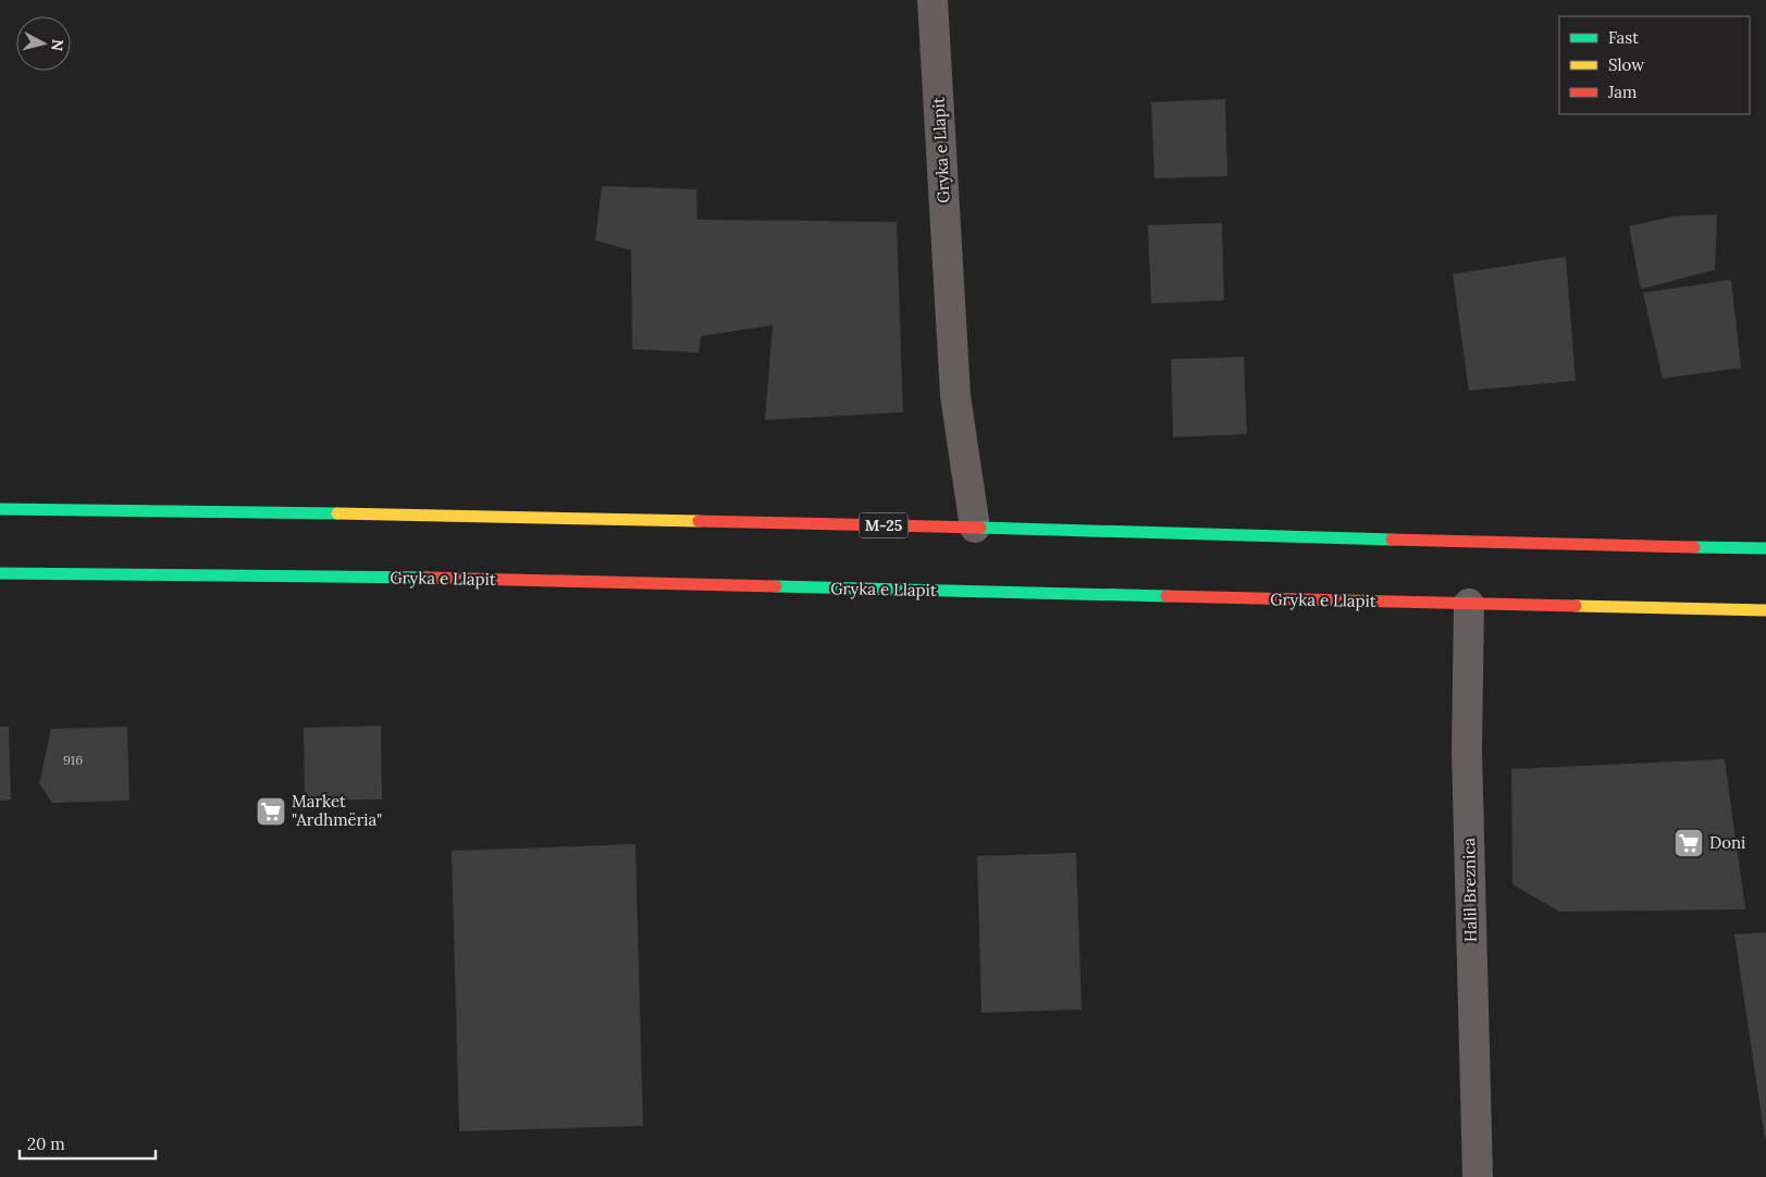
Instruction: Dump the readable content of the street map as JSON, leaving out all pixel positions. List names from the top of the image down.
{
  "streets": {
    "main road": ["Gryka e Llapit", "M-25"],
    "street": ["Halil Breznica"]
  },
  "crossings": [
    ["Gryka e Llapit", "M-25"],
    ["Gryka e Llapit", "Halil Breznica"]
  ],
  "places": {
    "supermarket": ["Market \"Ardhmëria\"", "Doni"]
  },
  "house_numbers": ["916"],
  "legend": ["Fast", "Slow", "Jam"],
  "scale_bar": "20 m",
  "north": "right"
}
